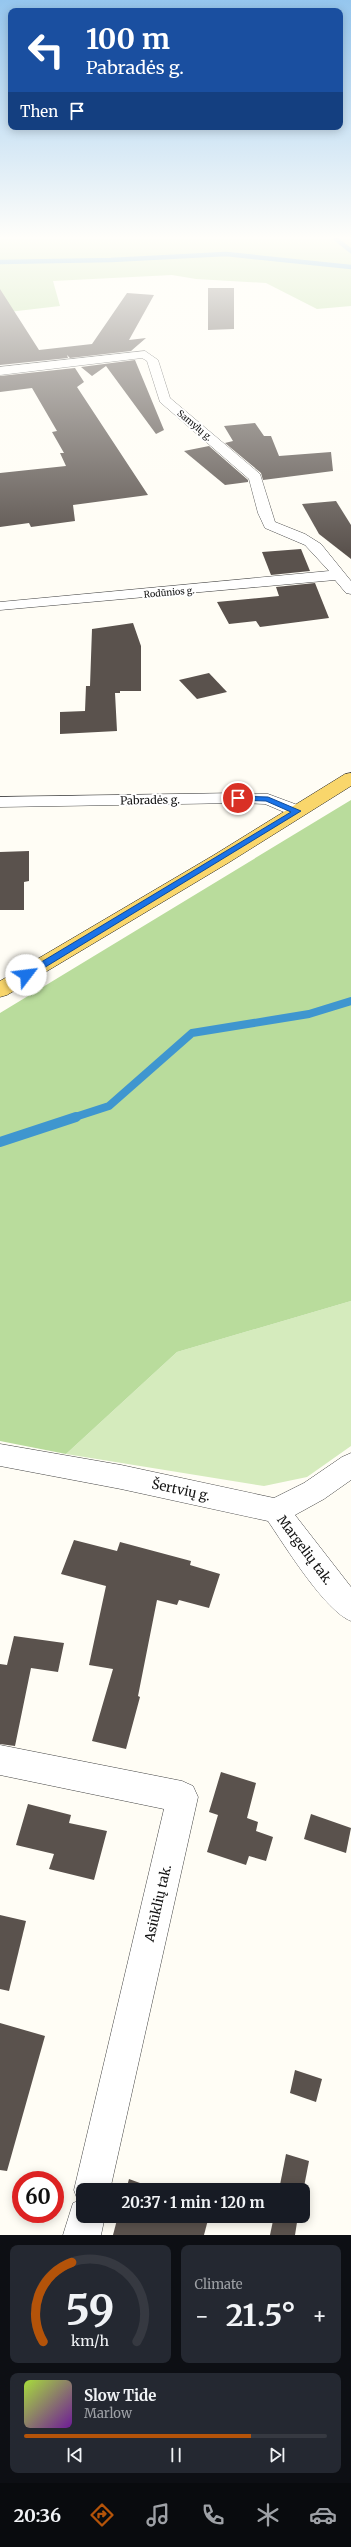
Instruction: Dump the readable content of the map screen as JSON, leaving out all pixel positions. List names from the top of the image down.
{
  "streets": {
    "street": [
      "Samylų g.",
      "Rodūnios g.",
      "Pabradės g.",
      "Šertvių g.",
      "Margelių tak.",
      "Asiūklių tak."
    ]
  },
  "crossings": [
    ["Samylų g.", "Rodūnios g."],
    ["Šertvių g.", "Margelių tak."]
  ],
  "page": {
    "turn": ["100 m", "Pabradės g."],
    "then": "Then",
    "limit": "60",
    "trip": "20:37 · 1 min · 120 m",
    "tile": "Climate",
    "heat": ["−", "21.5°", "+"],
    "song": ["Slow Tide", "Marlow"],
    "tabs": "20:36",
    "gauge": ["59", "km/h"]
  }
}
